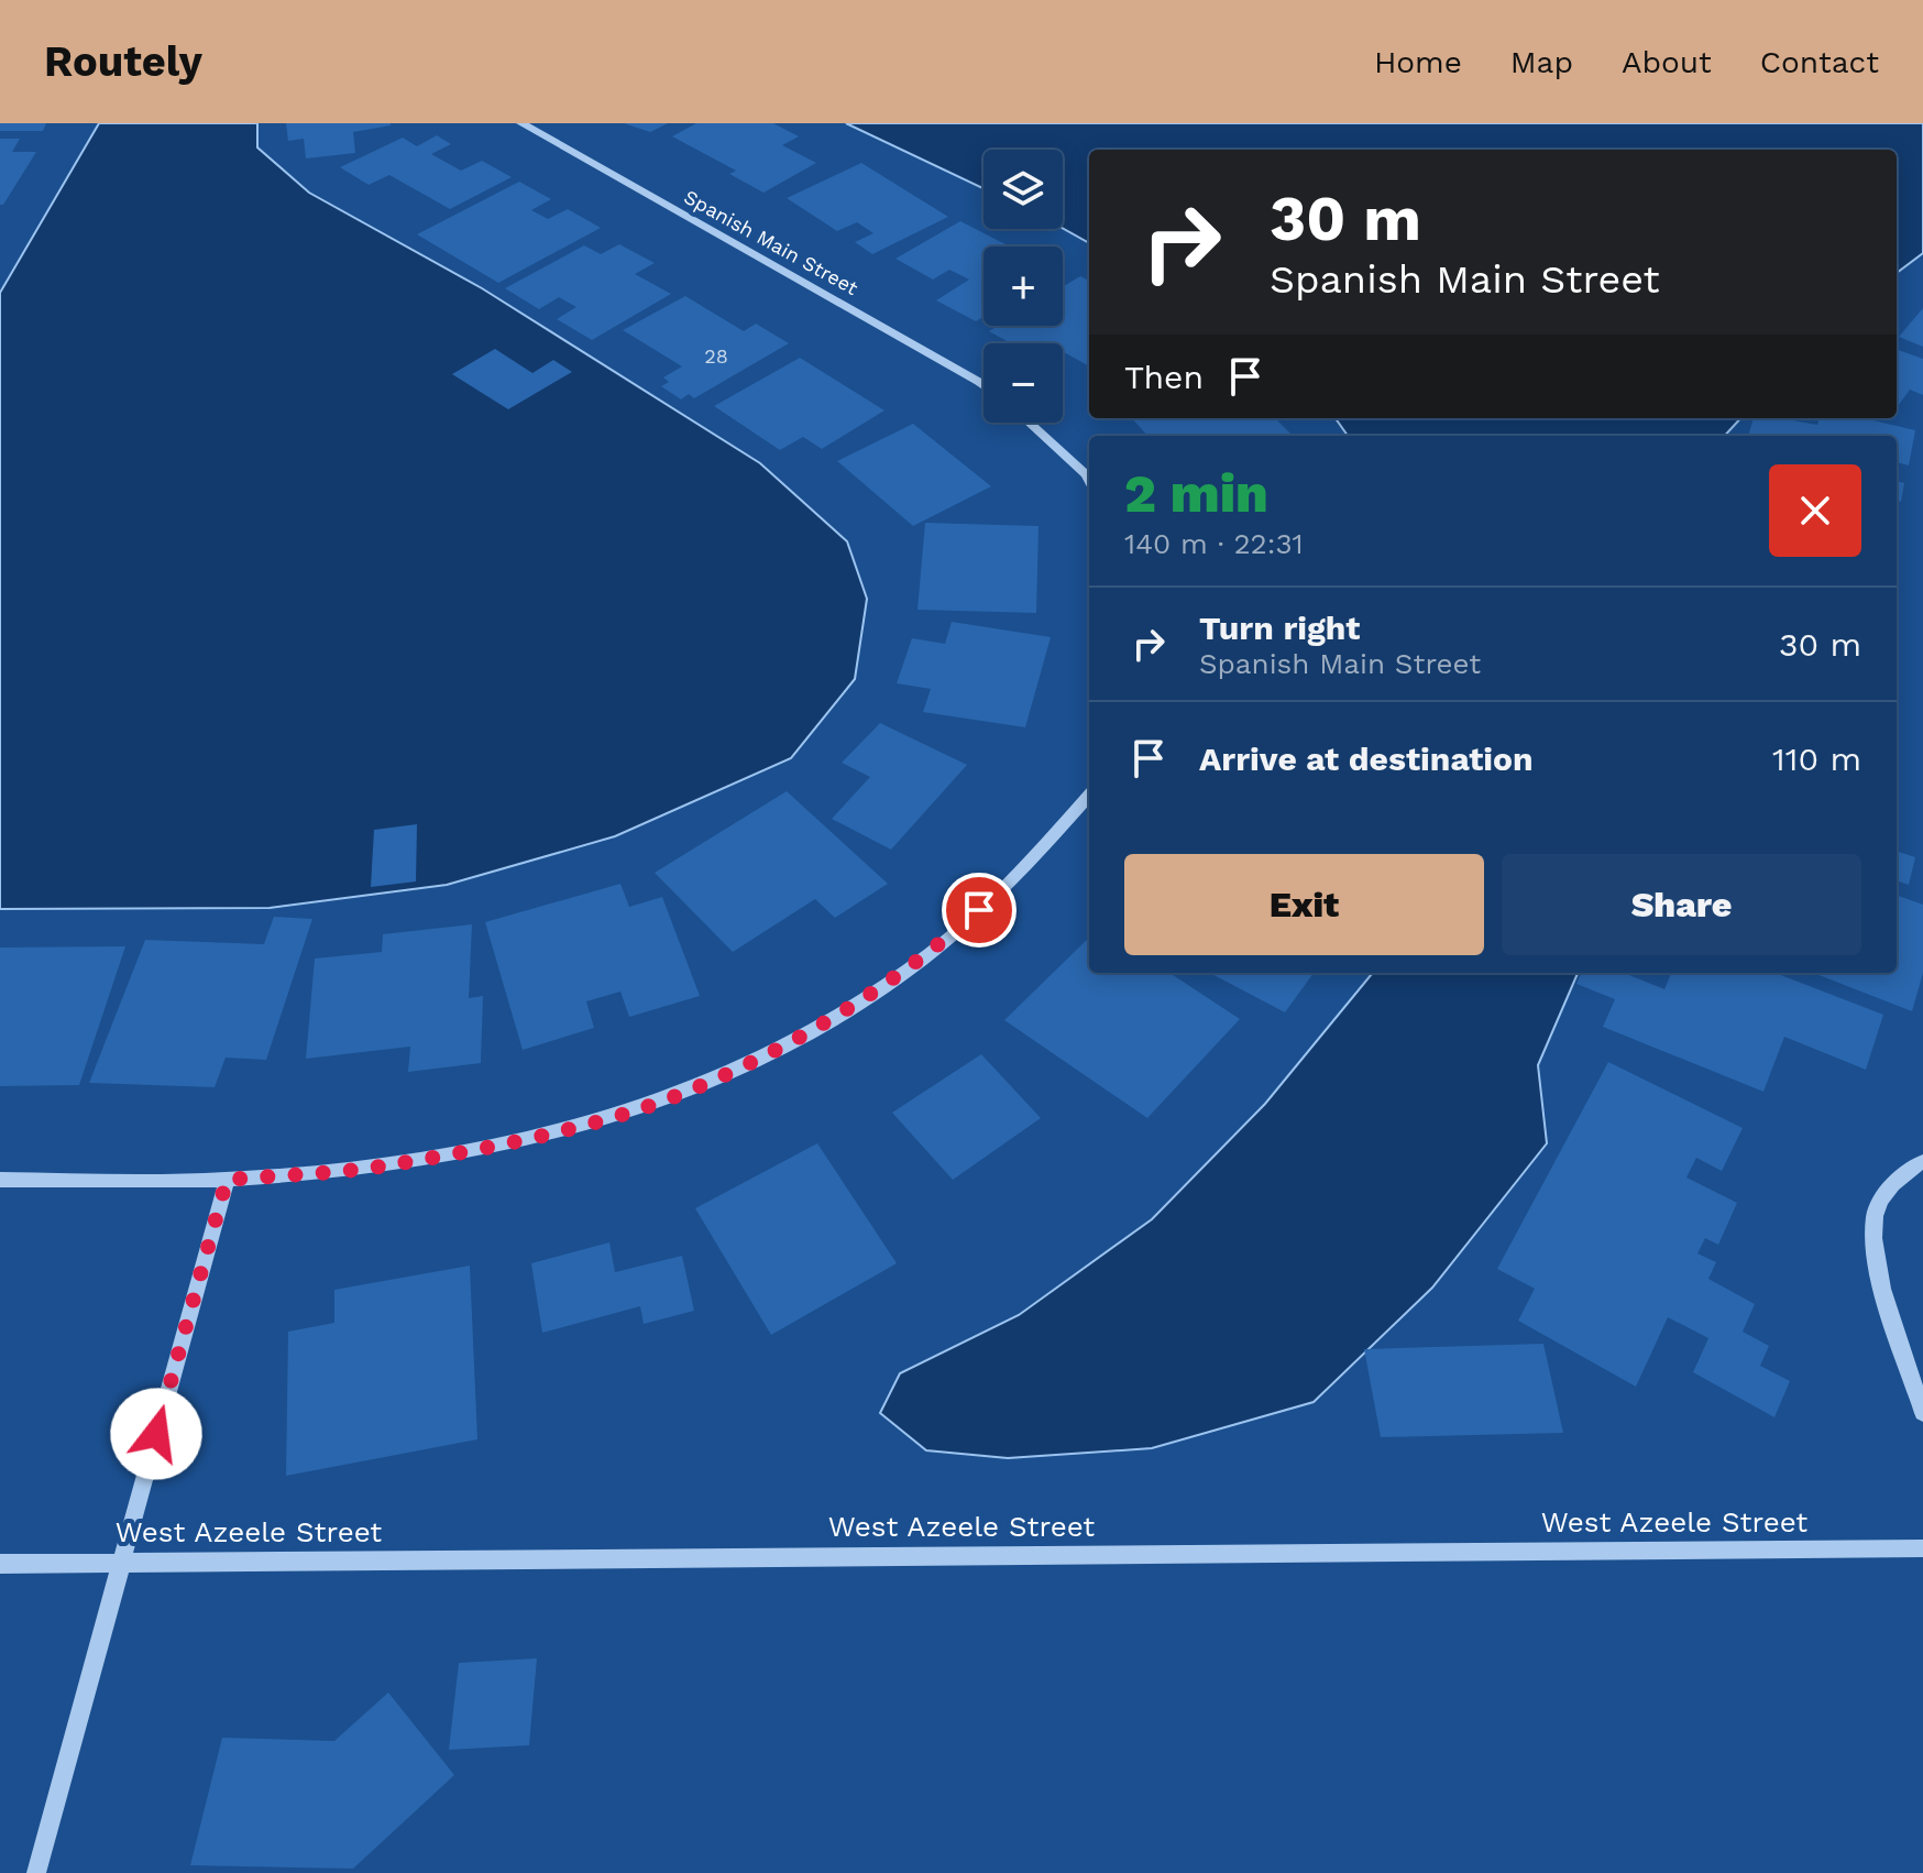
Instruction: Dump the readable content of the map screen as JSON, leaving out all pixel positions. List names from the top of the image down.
{
  "streets": {
    "street": ["Spanish Main Street", "West Azeele Street"]
  },
  "house_numbers": ["28"],
  "page": {
    "header": "Routely",
    "nav": [
      "Home",
      "Map",
      "About",
      "Contact"
    ],
    "map_buttons": ["+", "−"],
    "turn": ["30 m", "Spanish Main Street"],
    "then": "Then",
    "heading": ["2 min", "140 m · 22:31"],
    "list": [
      {
        "name": "Turn right",
        "note": "Spanish Main Street",
        "value": "30 m"
      },
      {
        "name": "Arrive at destination",
        "value": "110 m"
      }
    ],
    "buttons": ["Exit", "Share"]
  }
}
